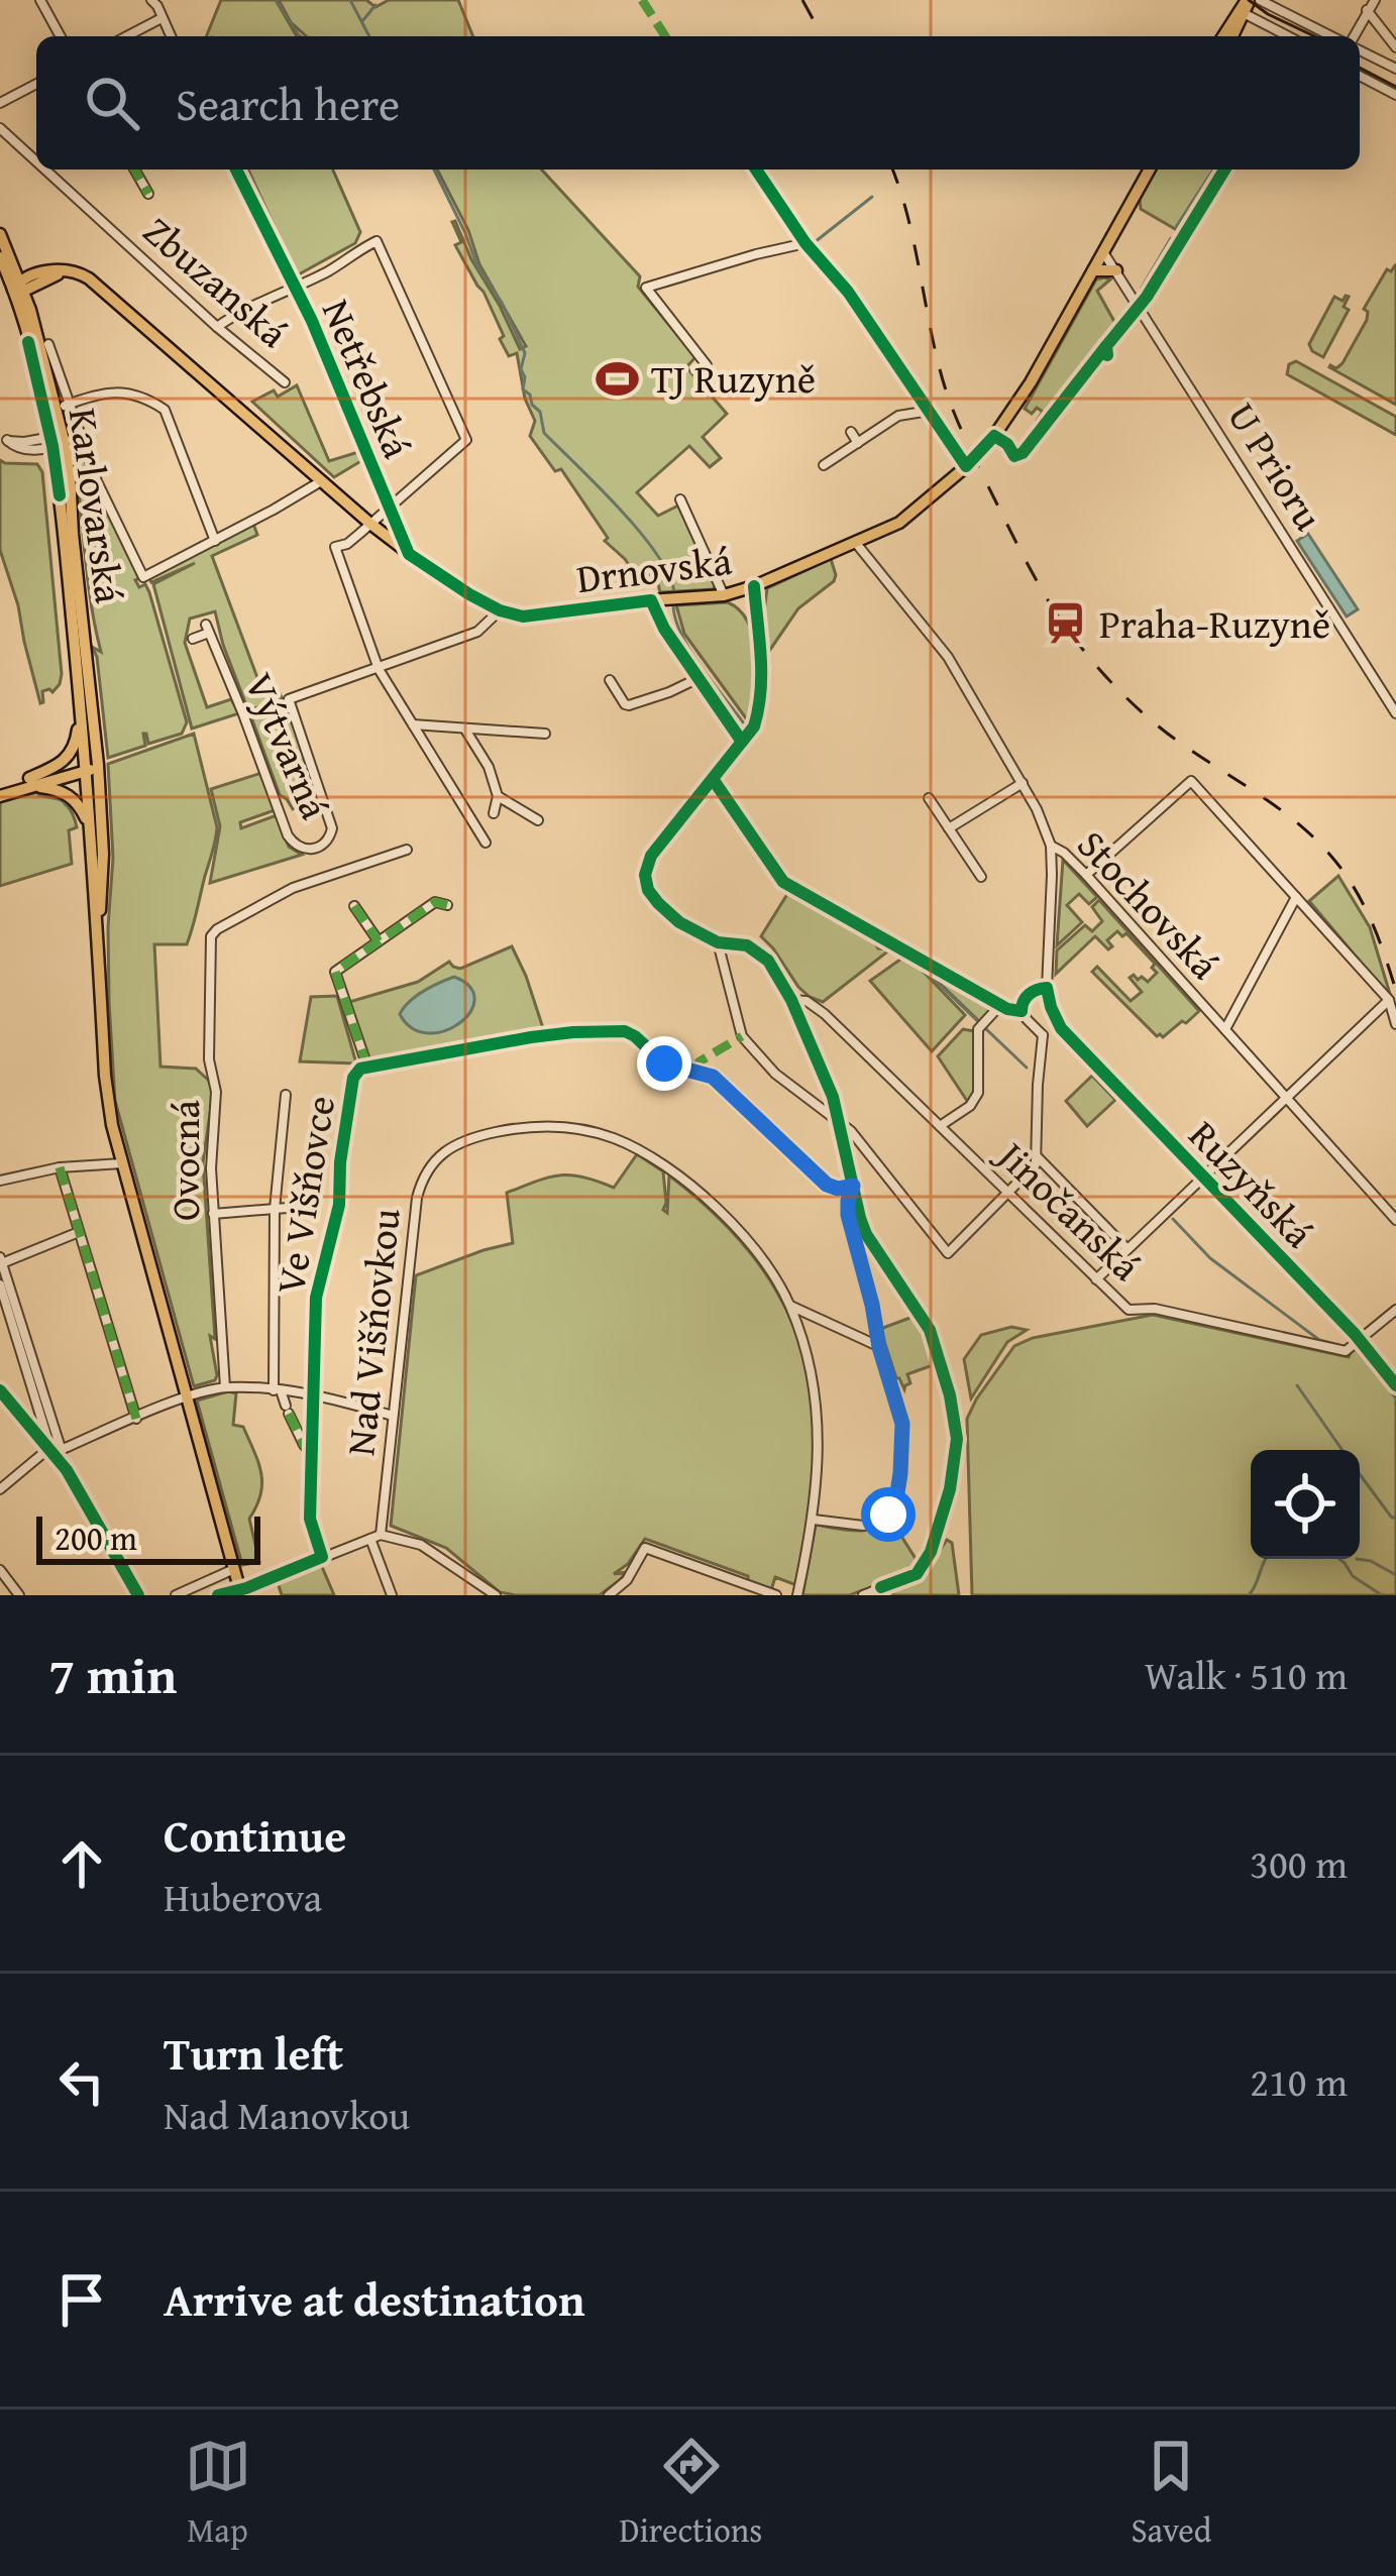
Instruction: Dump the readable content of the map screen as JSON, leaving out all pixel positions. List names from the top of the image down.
{
  "streets": {
    "main road": ["Karlovarská", "Drnovská"],
    "street": [
      "Zbuzanská",
      "Netřebská",
      "U Prioru",
      "Výtvarná",
      "Stochovská",
      "Ovocná",
      "Ruzyňská",
      "Ve Višňovce",
      "Jinočanská",
      "Nad Višňovkou"
    ]
  },
  "crossings": [
    ["Netřebská", "Drnovská"],
    ["U Prioru", "Drnovská"],
    ["Karlovarská", "Drnovská"],
    ["Drnovská", "Stochovská"],
    ["Ruzyňská", "Jinočanská"]
  ],
  "places": {
    "sports": ["TJ Ruzyně"],
    "station": ["Praha-Ruzyně"]
  },
  "scale_bar": "200 m",
  "page": {
    "search": "Search here",
    "scale": "200 m",
    "heading": ["7 min", "Walk · 510 m"],
    "list": [
      ["Continue", "Huberova", "300 m"],
      ["Turn left", "Nad Manovkou", "210 m"],
      "Arrive at destination"
    ],
    "nav": ["Map", "Directions", "Saved"]
  }
}
